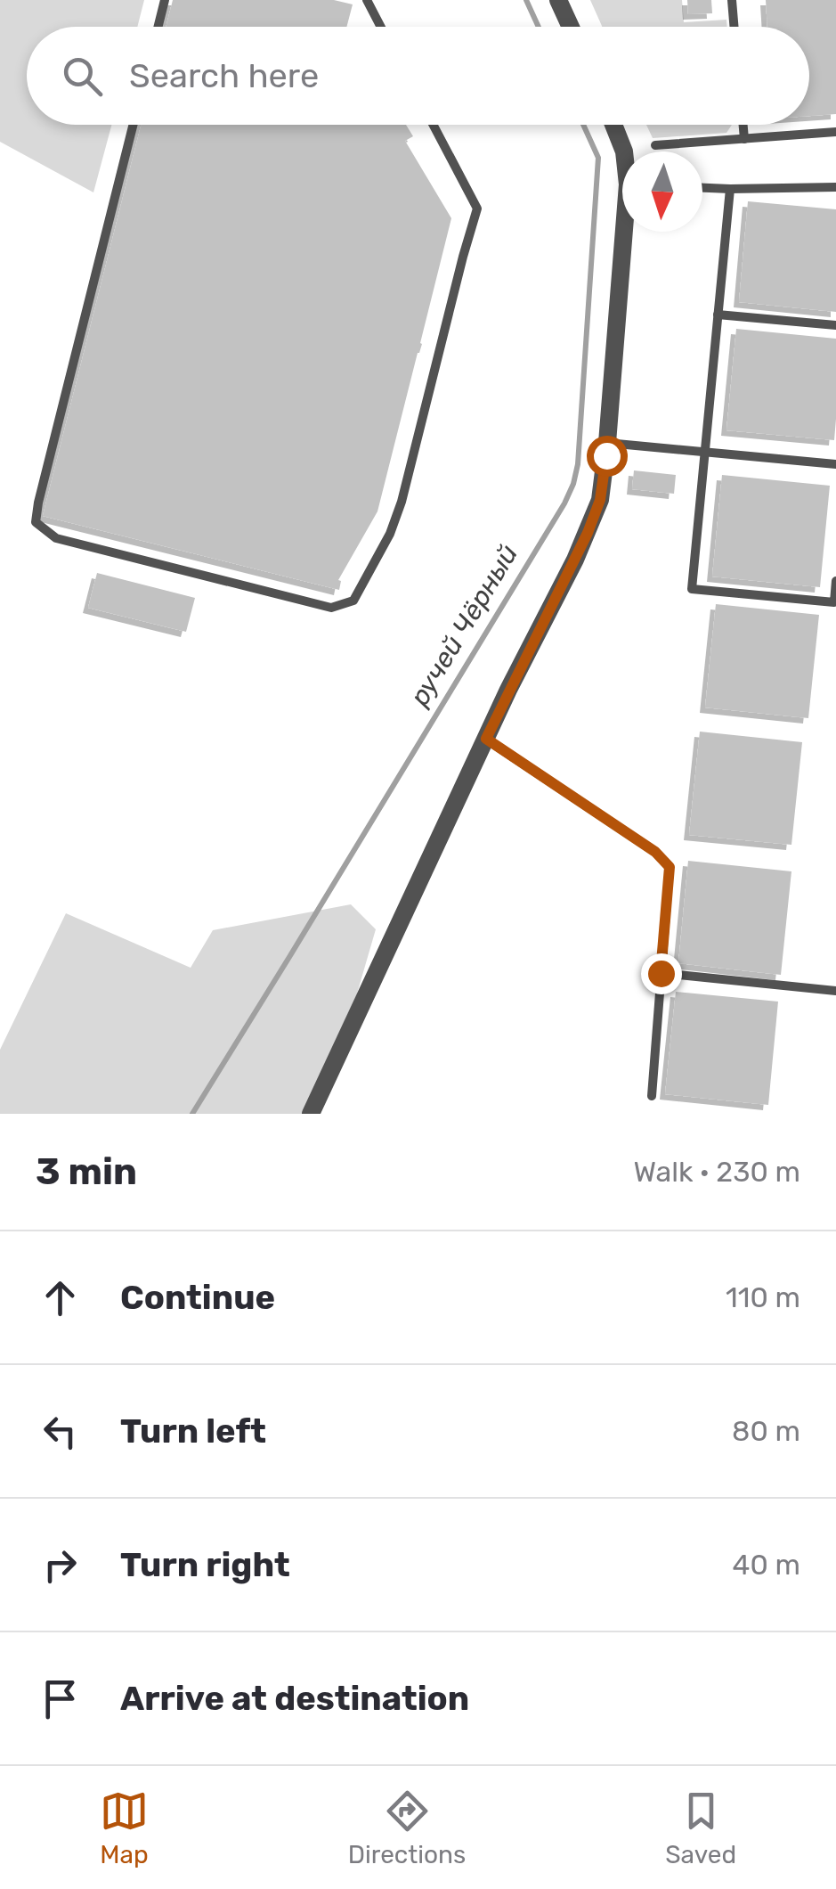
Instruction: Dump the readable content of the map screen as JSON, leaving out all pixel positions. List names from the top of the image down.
{
  "water": ["ручей Чёрный"],
  "north": "bottom",
  "page": {
    "search": "Search here",
    "heading": ["3 min", "Walk · 230 m"],
    "list": [
      ["Continue", "110 m"],
      ["Turn left", "80 m"],
      ["Turn right", "40 m"],
      "Arrive at destination"
    ],
    "nav": ["Map", "Directions", "Saved"]
  }
}
